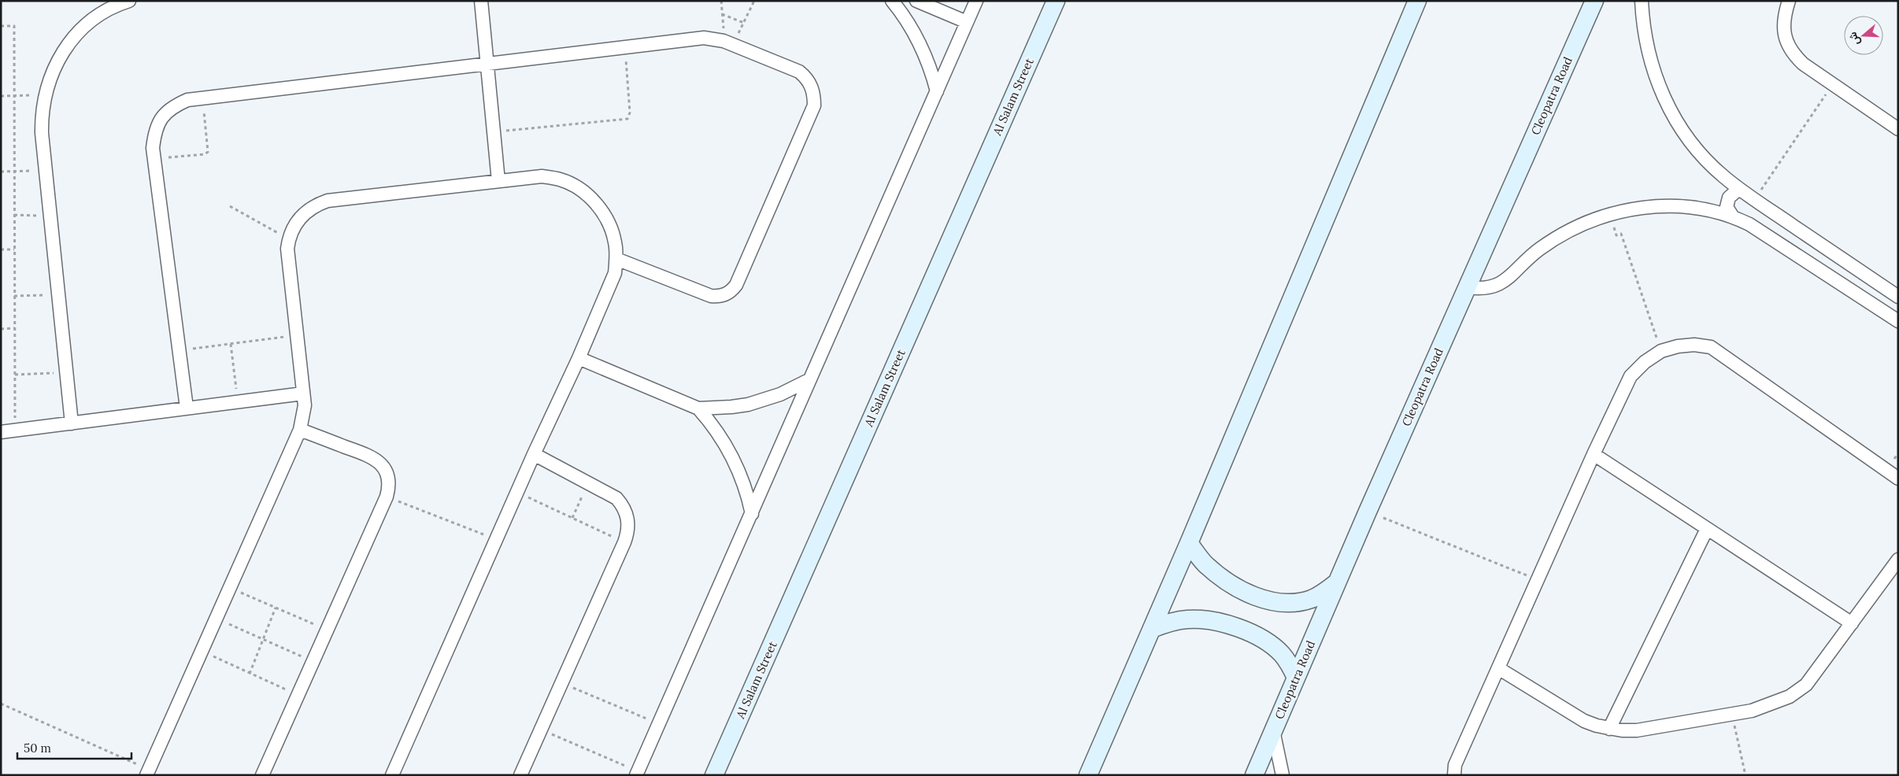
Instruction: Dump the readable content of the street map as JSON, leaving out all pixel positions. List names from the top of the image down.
{
  "streets": {
    "main road": ["Cleopatra Road", "Al Salam Street"]
  },
  "scale_bar": "50 m",
  "north": "left"
}
